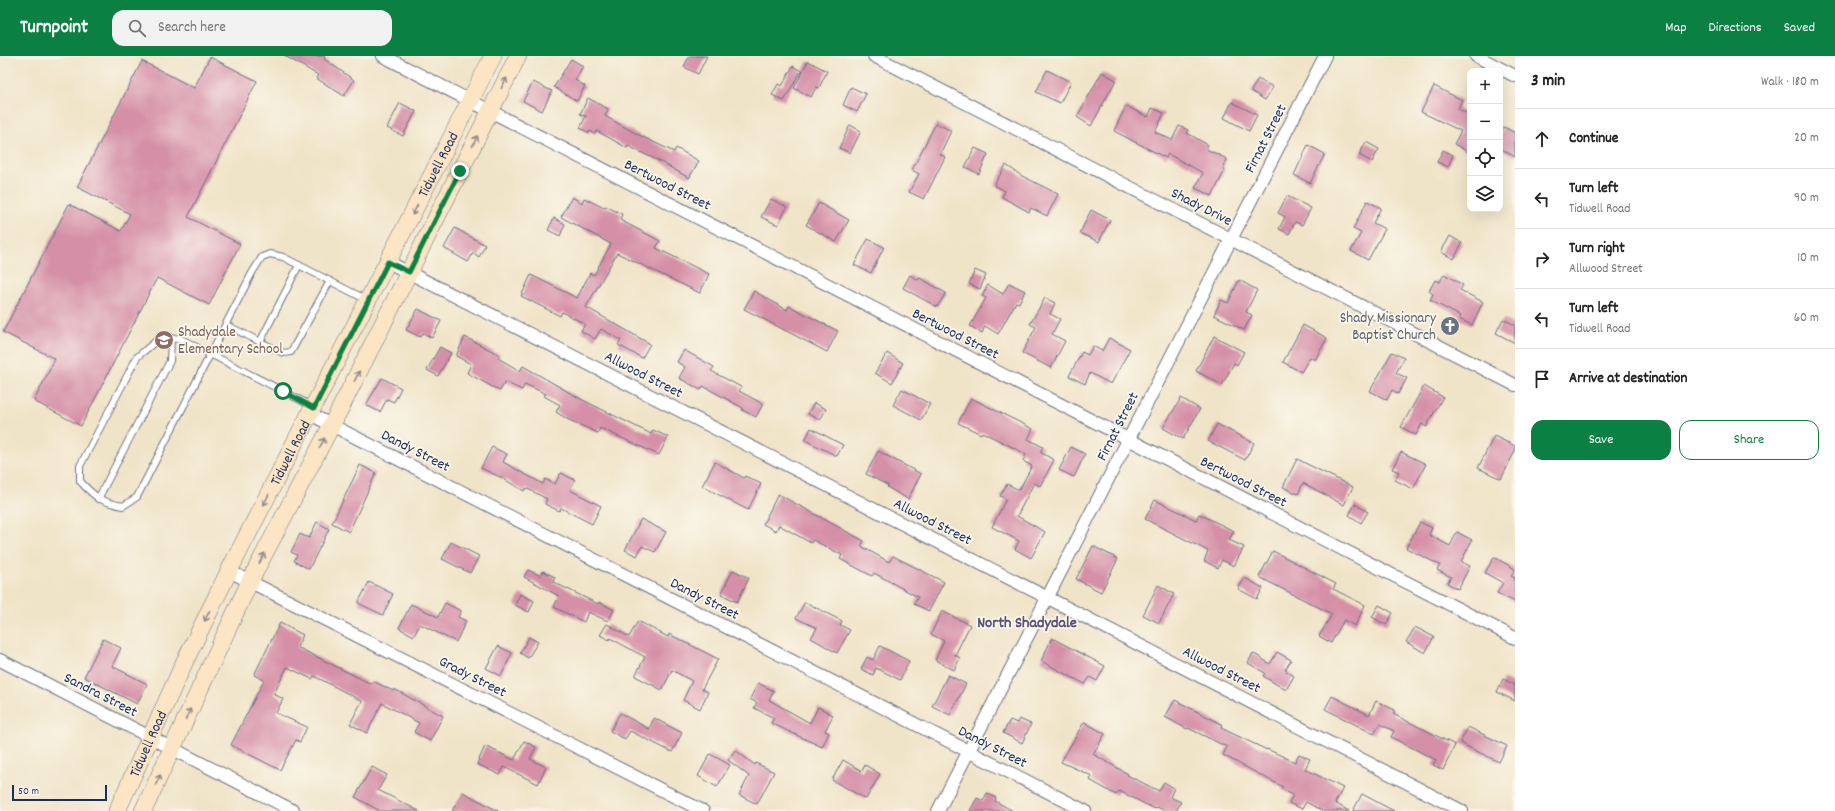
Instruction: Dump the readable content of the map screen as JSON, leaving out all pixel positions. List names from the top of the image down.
{
  "streets": {
    "main road": ["Tidwell Road"],
    "street": [
      "Firnat Street",
      "Bertwood Street",
      "Shady Drive",
      "Allwood Street",
      "Dandy Street",
      "Grady Street",
      "Sandra Street"
    ]
  },
  "crossings": [
    ["Firnat Street", "Bertwood Street"],
    ["Firnat Street", "Shady Drive"],
    ["Firnat Street", "Allwood Street"],
    ["Firnat Street", "Dandy Street"],
    ["Tidwell Road", "Bertwood Street"],
    ["Tidwell Road", "Allwood Street"],
    ["Tidwell Road", "Dandy Street"],
    ["Tidwell Road", "Grady Street"],
    ["Tidwell Road", "Sandra Street"]
  ],
  "districts": ["North Shadydale"],
  "places": {
    "church": ["Shady Missionary Baptist Church"],
    "school or university": ["Shadydale Elementary School"]
  },
  "scale_bar": "50 m",
  "page": {
    "header": "Turnpoint",
    "search": "Search here",
    "nav": ["Map", "Directions", "Saved"],
    "heading": ["3 min", "Walk · 180 m"],
    "map_buttons": ["+", "−"],
    "list": [
      ["Continue", "20 m"],
      ["Turn left", "Tidwell Road", "90 m"],
      ["Turn right", "Allwood Street", "10 m"],
      ["Turn left", "Tidwell Road", "60 m"],
      "Arrive at destination"
    ],
    "buttons": ["Save", "Share"],
    "scale": "50 m"
  }
}
